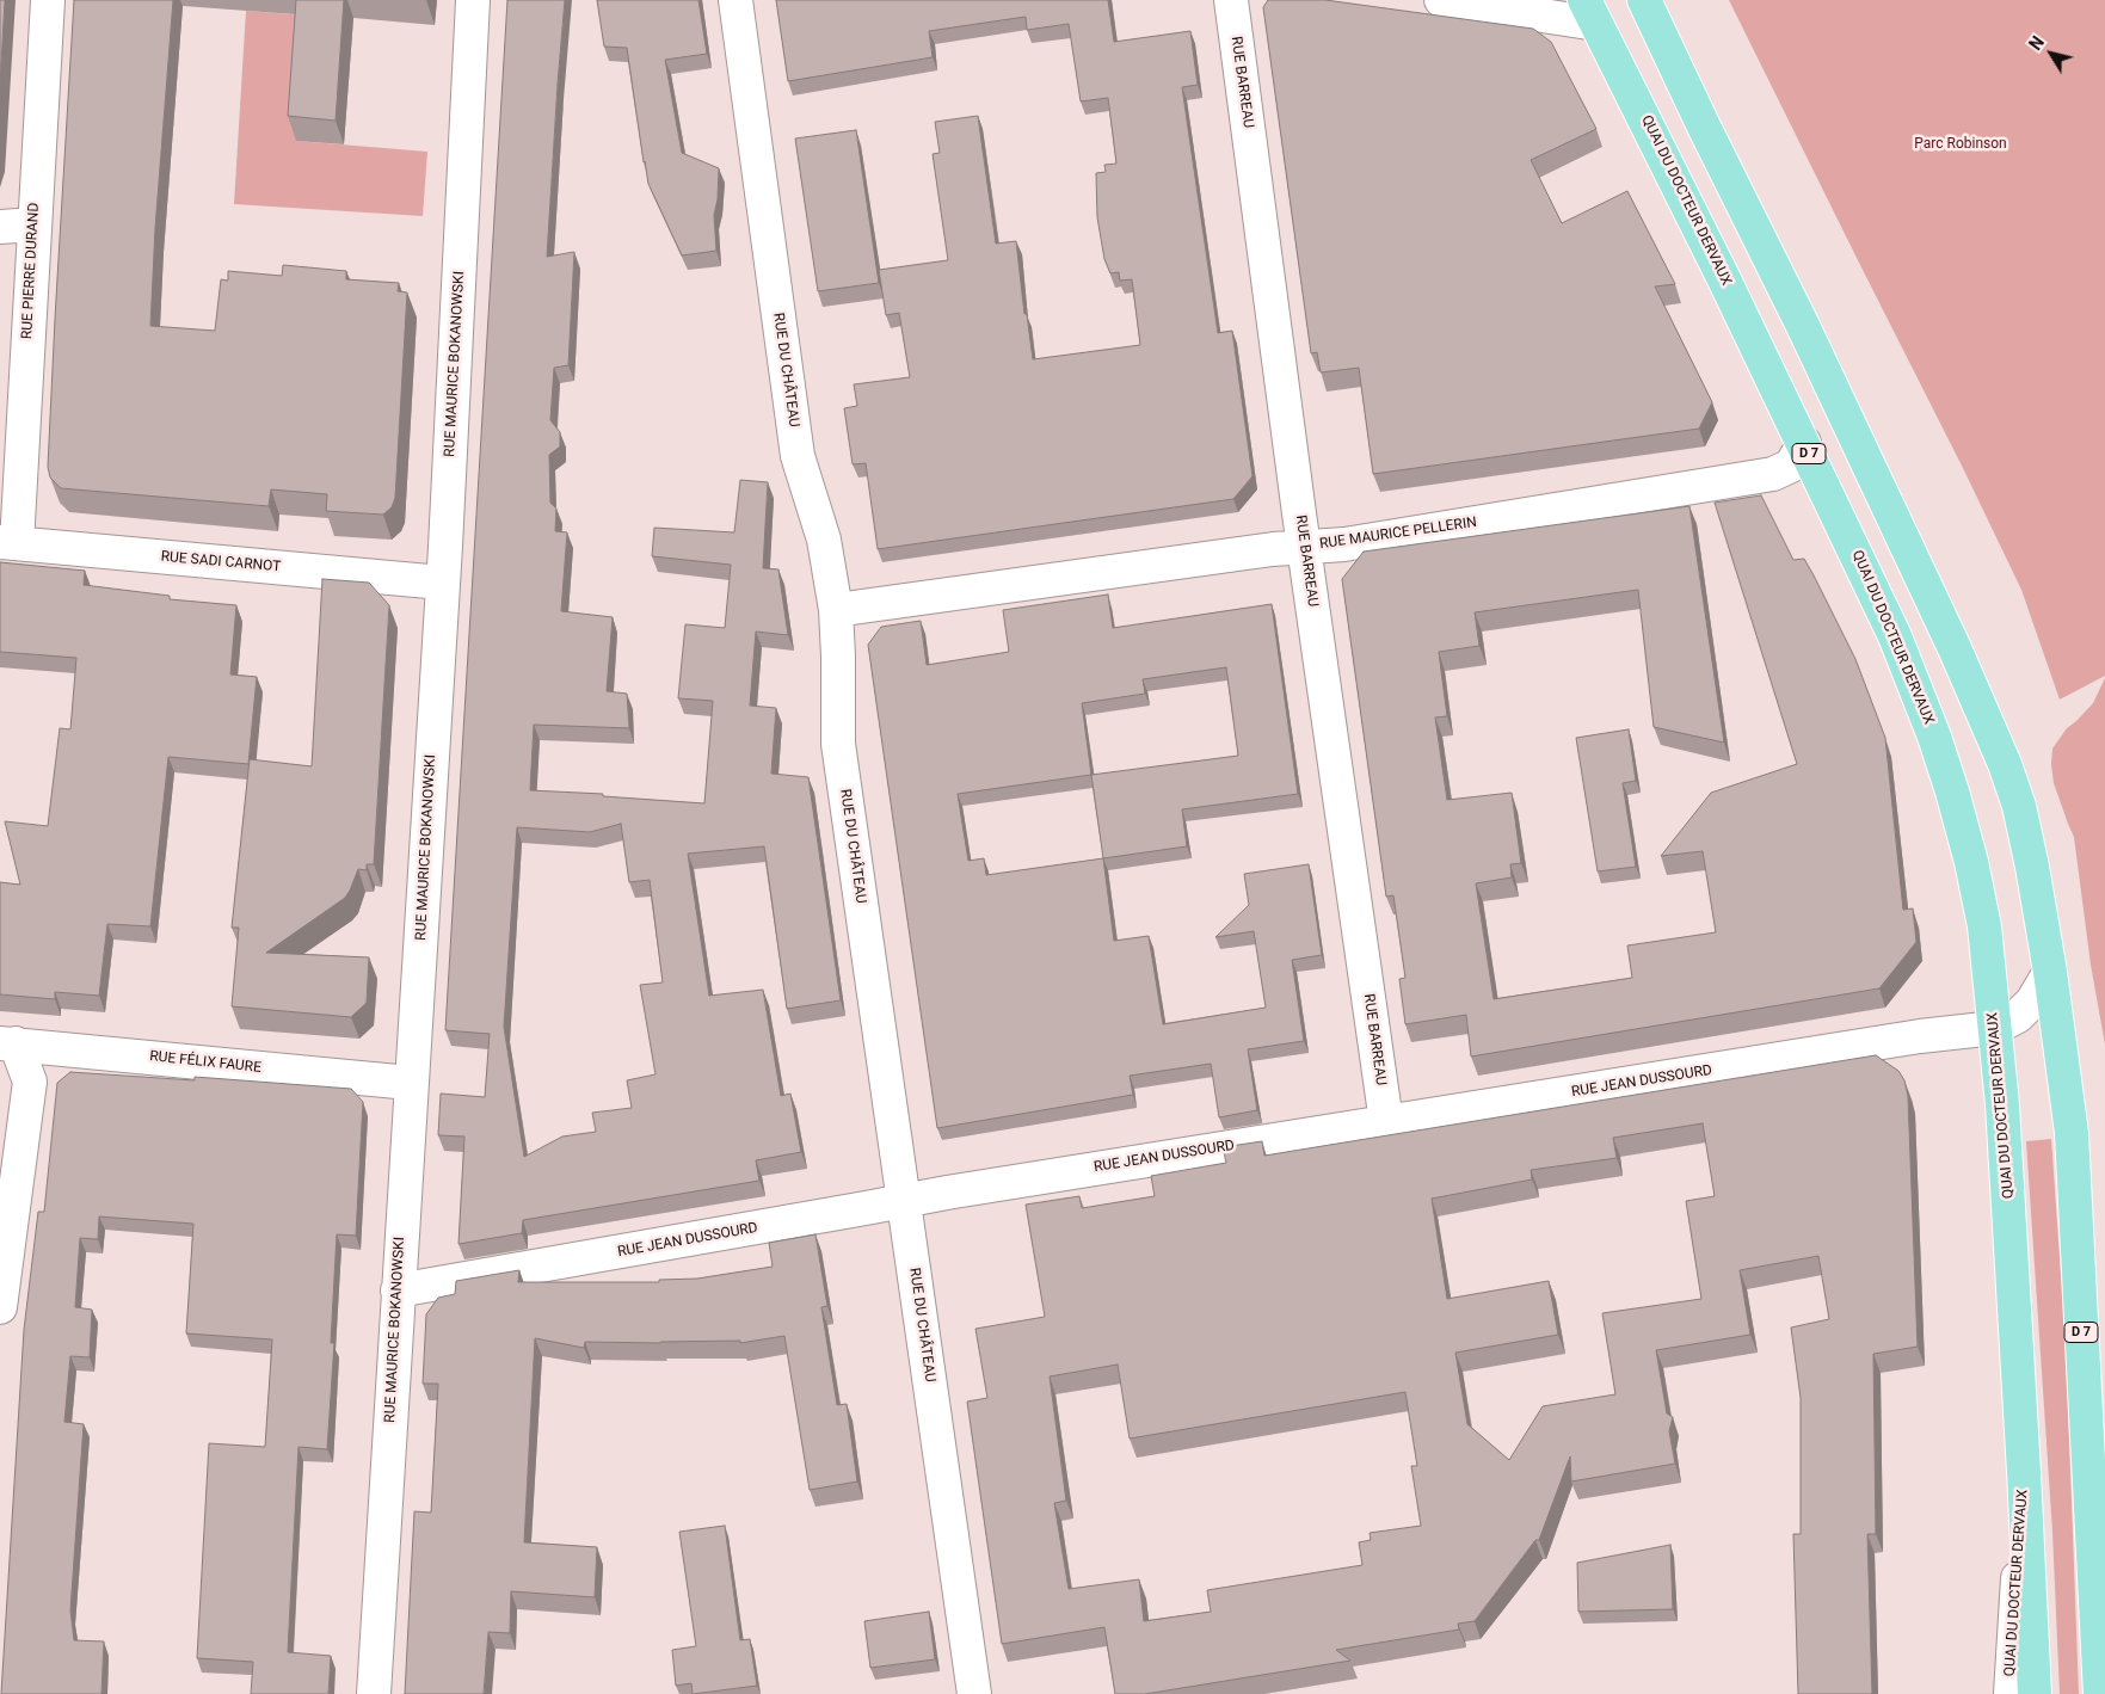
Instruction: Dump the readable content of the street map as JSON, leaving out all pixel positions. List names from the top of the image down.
{
  "streets": {
    "main road": ["QUAI DU DOCTEUR DERVAUX", "D 7"],
    "street": [
      "RUE BARREAU",
      "RUE PIERRE DURAND",
      "RUE MAURICE BOKANOWSKI",
      "RUE DU CHÂTEAU",
      "RUE MAURICE PELLERIN",
      "RUE SADI CARNOT",
      "RUE FÉLIX FAURE",
      "RUE JEAN DUSSOURD"
    ]
  },
  "crossings": [
    ["RUE BARREAU", "RUE MAURICE PELLERIN"],
    ["RUE BARREAU", "RUE JEAN DUSSOURD"],
    ["QUAI DU DOCTEUR DERVAUX", "RUE MAURICE PELLERIN"],
    ["QUAI DU DOCTEUR DERVAUX", "RUE JEAN DUSSOURD"],
    ["RUE PIERRE DURAND", "RUE SADI CARNOT"],
    ["RUE MAURICE BOKANOWSKI", "RUE SADI CARNOT"],
    ["RUE MAURICE BOKANOWSKI", "RUE FÉLIX FAURE"],
    ["RUE MAURICE BOKANOWSKI", "RUE JEAN DUSSOURD"],
    ["RUE DU CHÂTEAU", "RUE MAURICE PELLERIN"],
    ["RUE DU CHÂTEAU", "RUE JEAN DUSSOURD"],
    ["D 7", "RUE JEAN DUSSOURD"]
  ],
  "parks": ["Parc Robinson"],
  "north": "top left"
}
